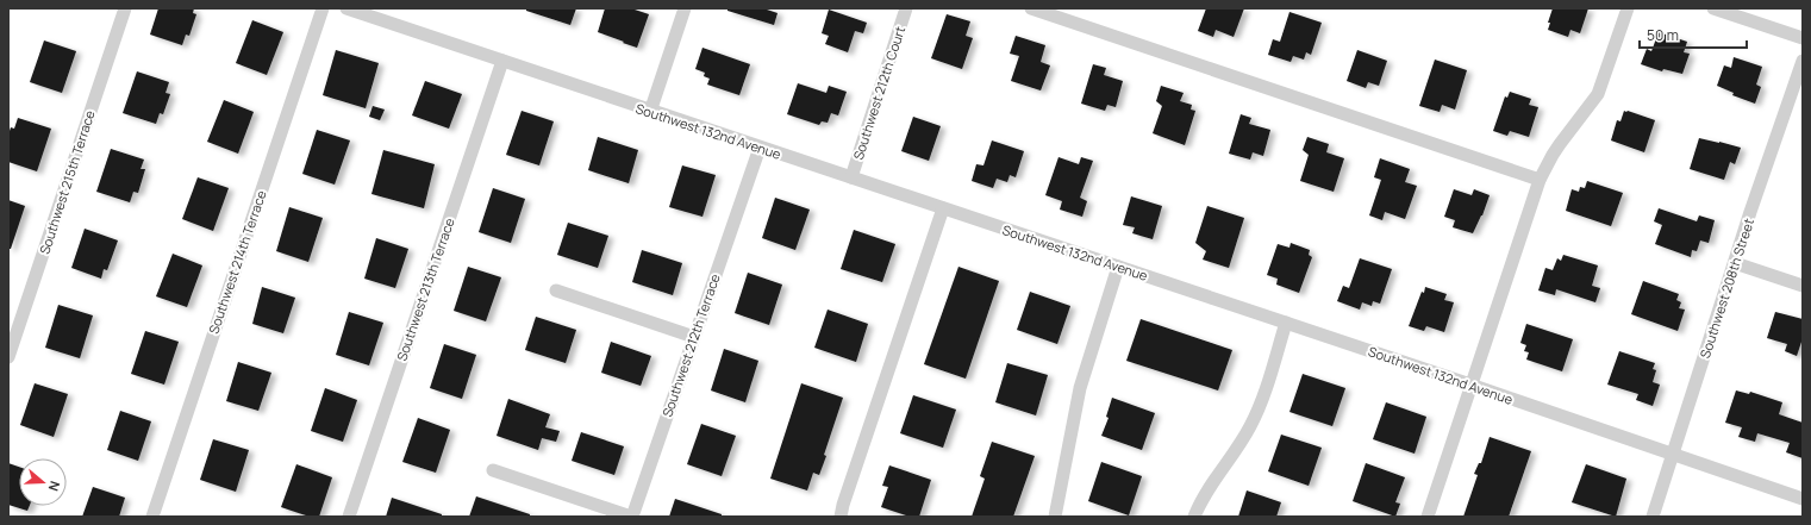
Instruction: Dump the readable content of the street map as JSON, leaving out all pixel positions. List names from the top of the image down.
{
  "streets": {
    "street": [
      "Southwest 212th Court",
      "Southwest 132nd Avenue",
      "Southwest 215th Terrace",
      "Southwest 214th Terrace",
      "Southwest 208th Street",
      "Southwest 213th Terrace",
      "Southwest 212th Terrace"
    ]
  },
  "crossings": [
    ["Southwest 212th Court", "Southwest 132nd Avenue"],
    ["Southwest 132nd Avenue", "Southwest 208th Street"],
    ["Southwest 132nd Avenue", "Southwest 213th Terrace"],
    ["Southwest 132nd Avenue", "Southwest 212th Terrace"]
  ],
  "scale_bar": "50 m",
  "north": "right"
}
